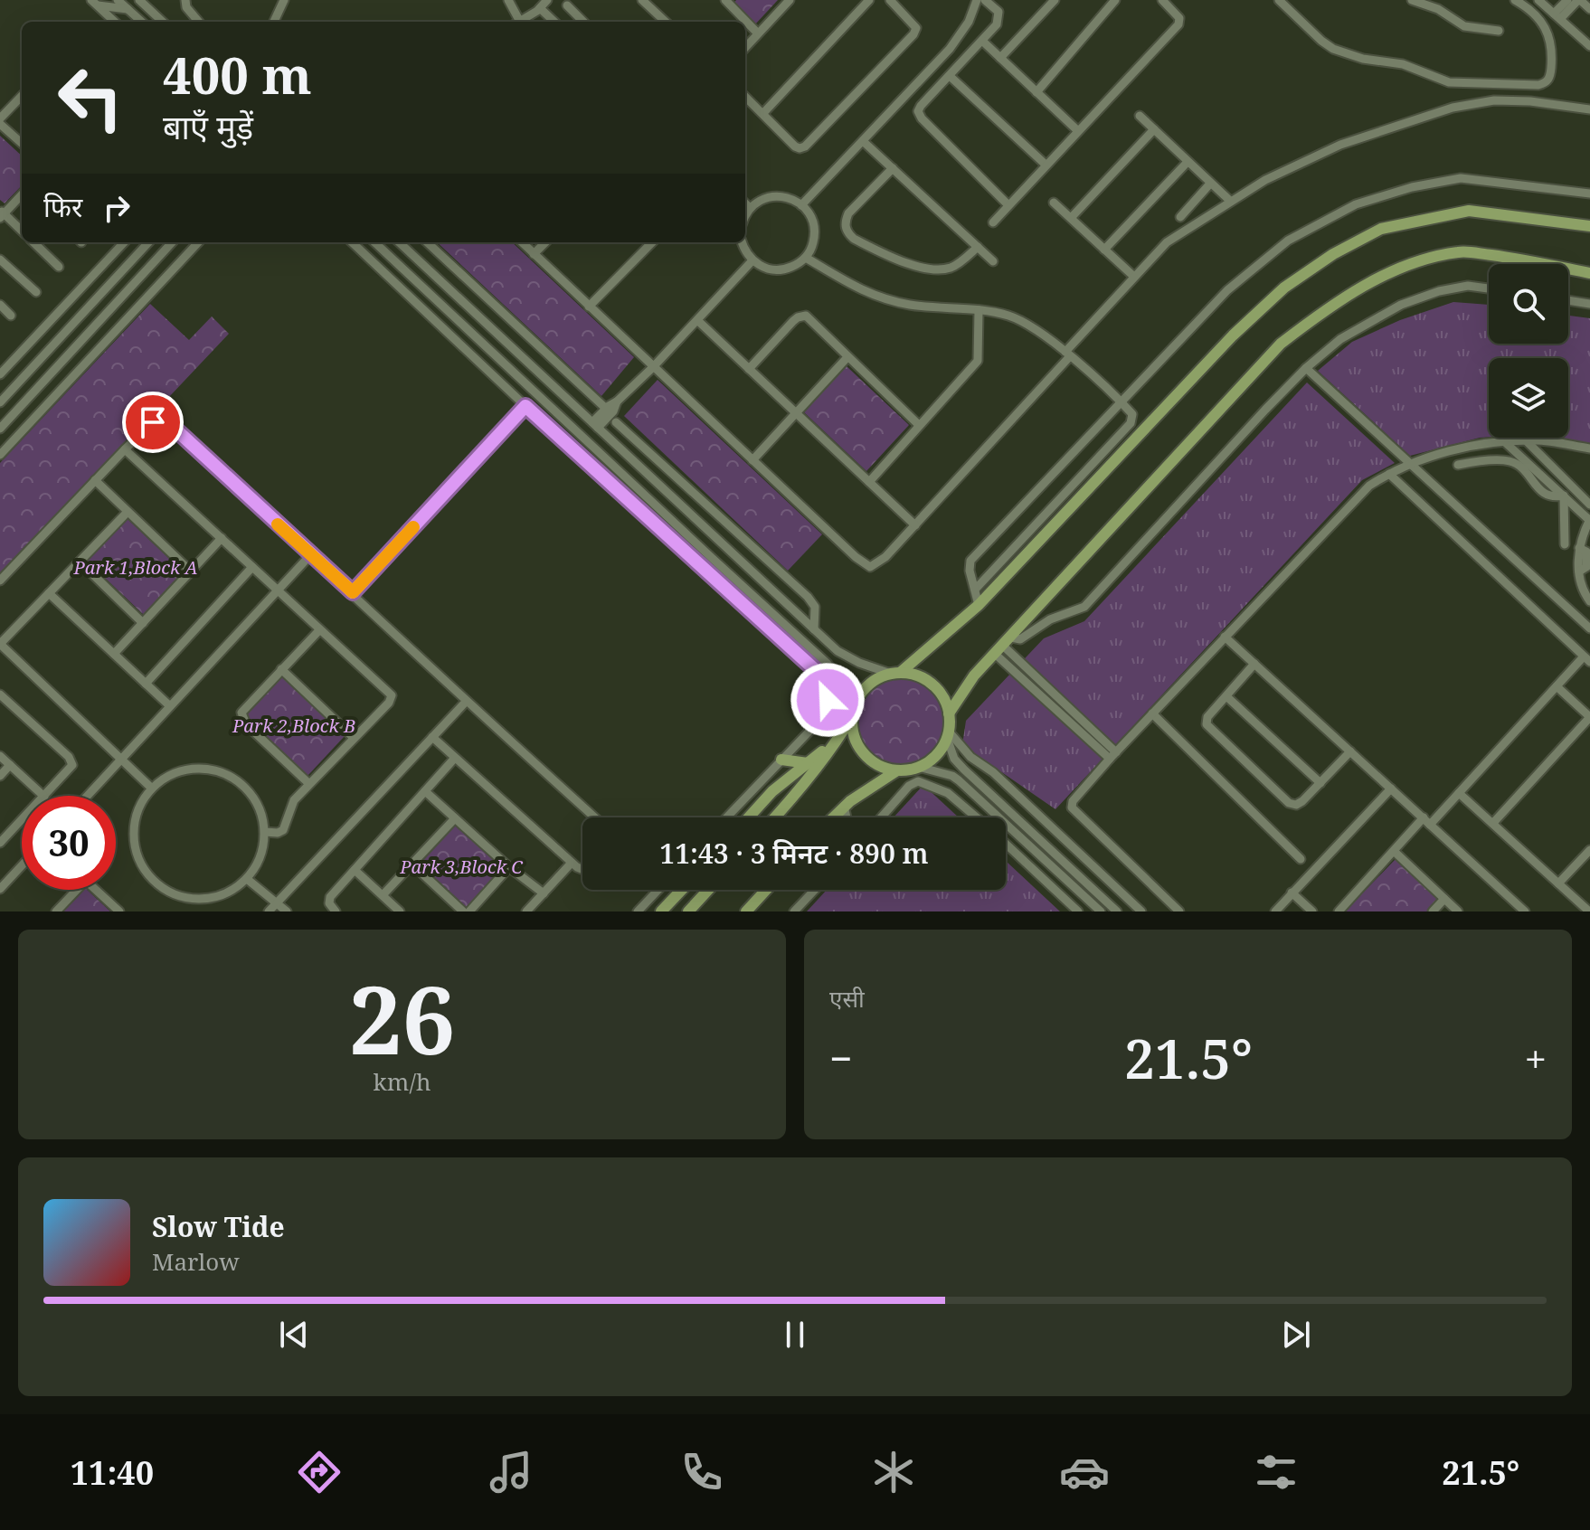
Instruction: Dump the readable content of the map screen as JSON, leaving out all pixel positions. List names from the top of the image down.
{
  "parks": ["Park 1,Block A", "Park 2,Block B", "Park 3,Block C"],
  "page": {
    "turn": ["400 m", "बाएँ मुड़ें"],
    "then": "फिर",
    "limit": "30",
    "trip": "11:43 · 3 मिनट · 890 m",
    "tile": [
      ["26", "km/h"],
      "एसी"
    ],
    "heat": ["−", "21.5°", "+"],
    "song": ["Slow Tide", "Marlow"],
    "tabs": ["11:40", "21.5°"]
  }
}
